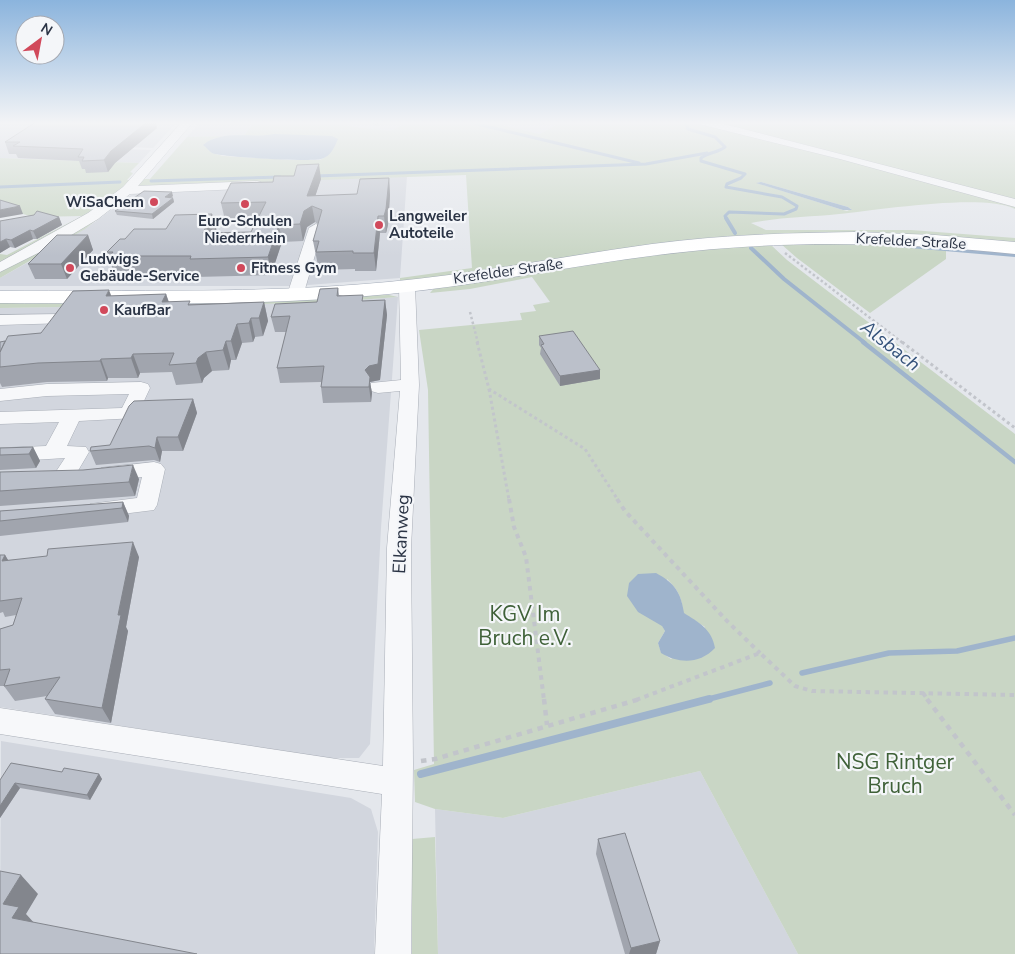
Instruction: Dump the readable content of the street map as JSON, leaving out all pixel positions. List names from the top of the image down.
{
  "streets": {
    "main road": ["Krefelder Straße"],
    "street": ["Elkanweg"]
  },
  "crossings": [
    ["Krefelder Straße", "Elkanweg"]
  ],
  "water": ["Alsbach"],
  "parks": ["KGV Im Bruch e.V.", "NSG Rintger Bruch"],
  "places": [
    "WiSaChem",
    "Euro-Schulen Niederrhein",
    "Langweiler Autoteile",
    "Ludwigs Gebäude-Service",
    "Fitness Gym",
    "KaufBar"
  ],
  "north": "top right"
}
